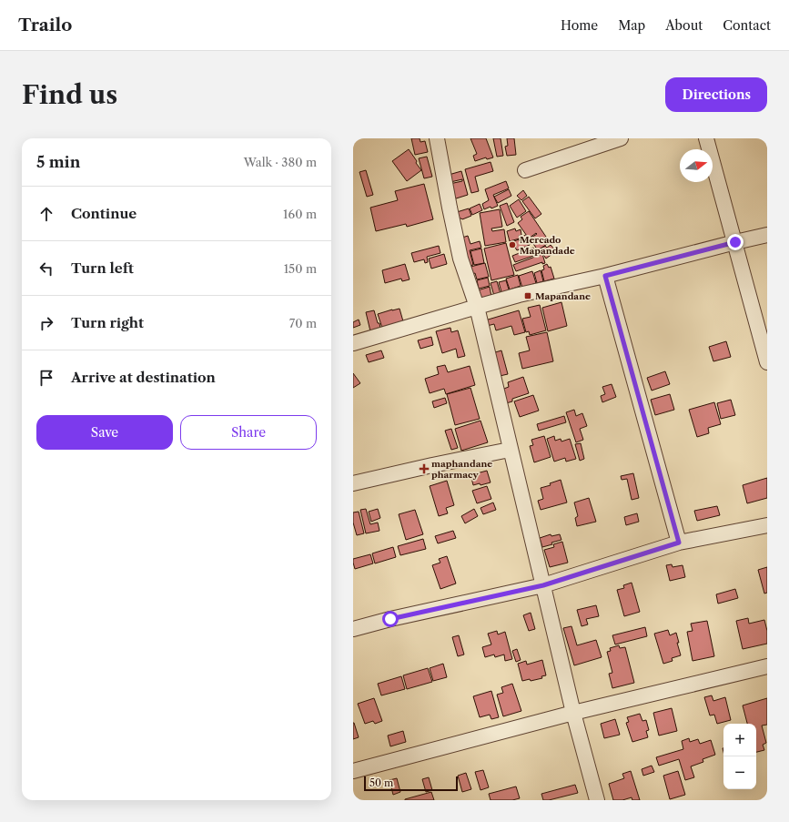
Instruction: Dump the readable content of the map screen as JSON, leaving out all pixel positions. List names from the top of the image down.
{
  "places": {
    "other": ["Mercado Mapandade"],
    "transit": ["Mapandane"],
    "health": ["maphandane pharmacy"]
  },
  "scale_bar": "50 m",
  "north": "right",
  "page": {
    "header": "Trailo",
    "nav": [
      "Home",
      "Map",
      "About",
      "Contact"
    ],
    "buttons": [
      "Directions",
      ["Save", "Share"]
    ],
    "title": "Find us",
    "heading": ["5 min", "Walk · 380 m"],
    "list": [
      ["Continue", "160 m"],
      ["Turn left", "150 m"],
      ["Turn right", "70 m"],
      "Arrive at destination"
    ],
    "map_buttons": ["+", "−"],
    "scale": "50 m"
  }
}
